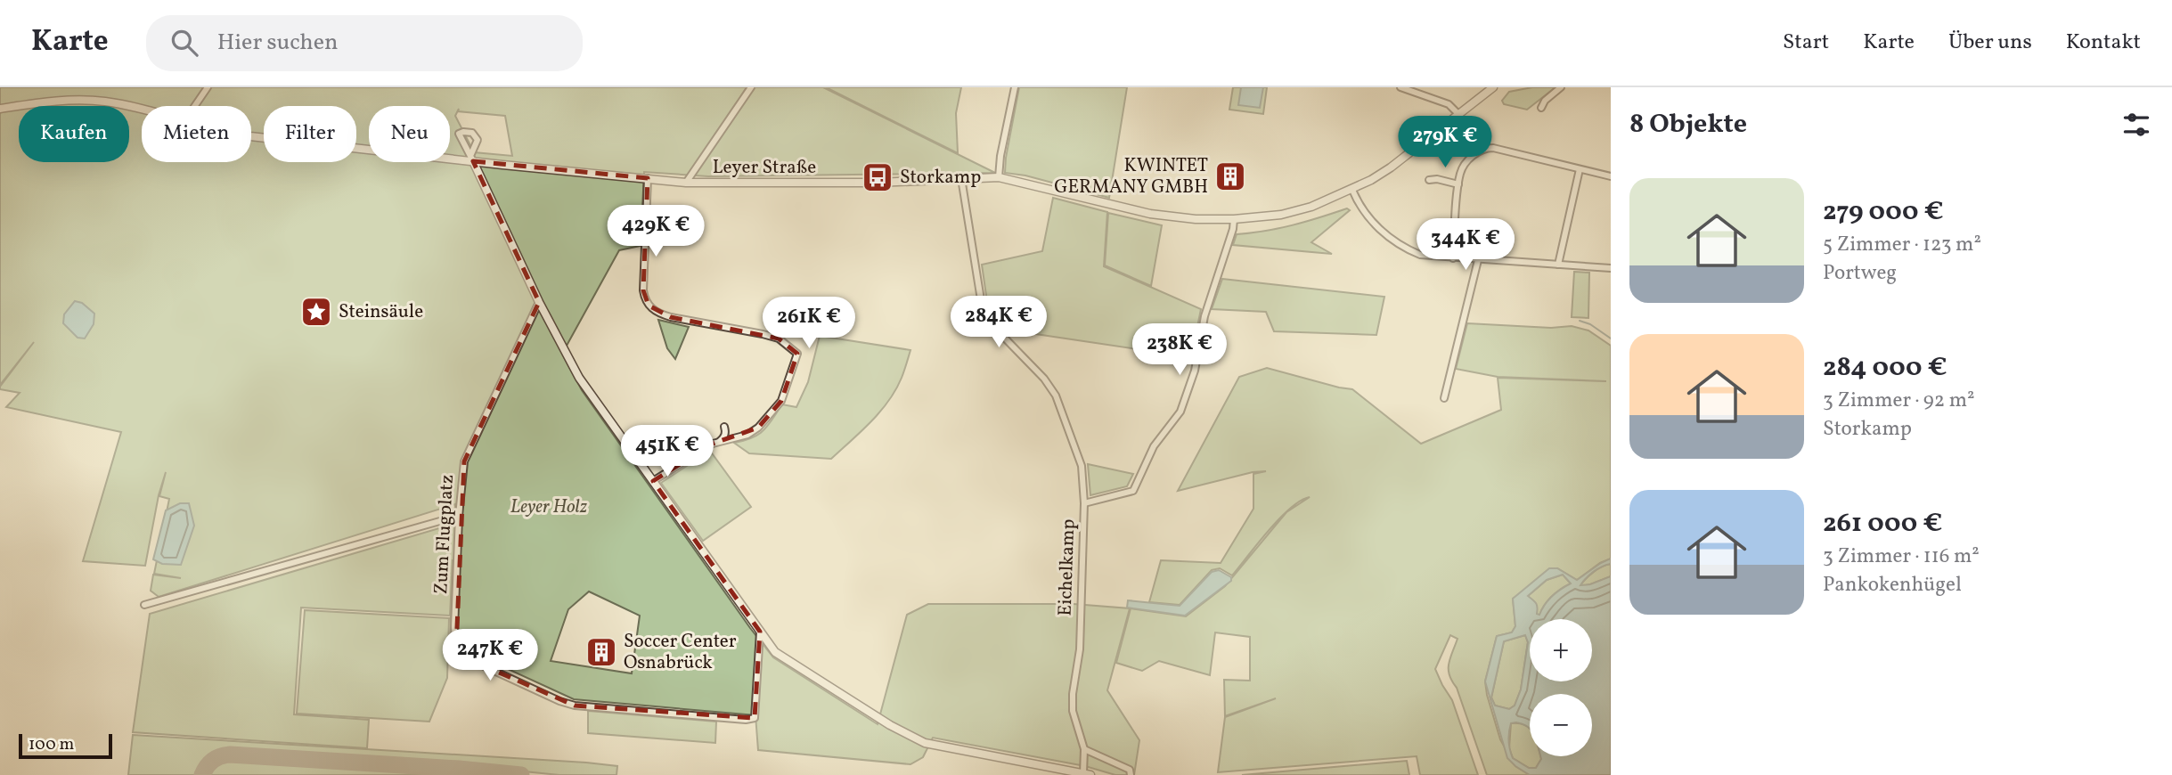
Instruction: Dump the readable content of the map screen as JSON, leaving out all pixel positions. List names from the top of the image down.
{
  "streets": {
    "street": ["Leyer Straße", "Zum Flugplatz", "Eichelkamp"]
  },
  "crossings": [
    ["Leyer Straße", "Eichelkamp"]
  ],
  "parks": ["Leyer Holz"],
  "places": {
    "building": ["KWINTET GERMANY GMBH", "Soccer Center Osnabrück"],
    "bus stop": ["Storkamp"],
    "place": ["Steinsäule"]
  },
  "scale_bar": "100 m",
  "page": {
    "header": "Karte",
    "search": "Hier suchen",
    "nav": [
      "Start",
      "Karte",
      "Über uns",
      "Kontakt"
    ],
    "heading": "8 Objekte",
    "chip": [
      "Kaufen",
      "Mieten",
      "Filter",
      "Neu"
    ],
    "price": [
      "279K €",
      "429K €",
      "344K €",
      "284K €",
      "261K €",
      "238K €",
      "451K €",
      "247K €"
    ],
    "list": [
      {
        "name": "279 000 €",
        "note": "5 Zimmer · 123 m² · Portweg"
      },
      {
        "name": "284 000 €",
        "note": "3 Zimmer · 92 m² · Storkamp"
      },
      {
        "name": "261 000 €",
        "note": "3 Zimmer · 116 m² · Pankokenhügel"
      }
    ],
    "map_buttons": ["+", "−"],
    "scale": "100 m"
  }
}
